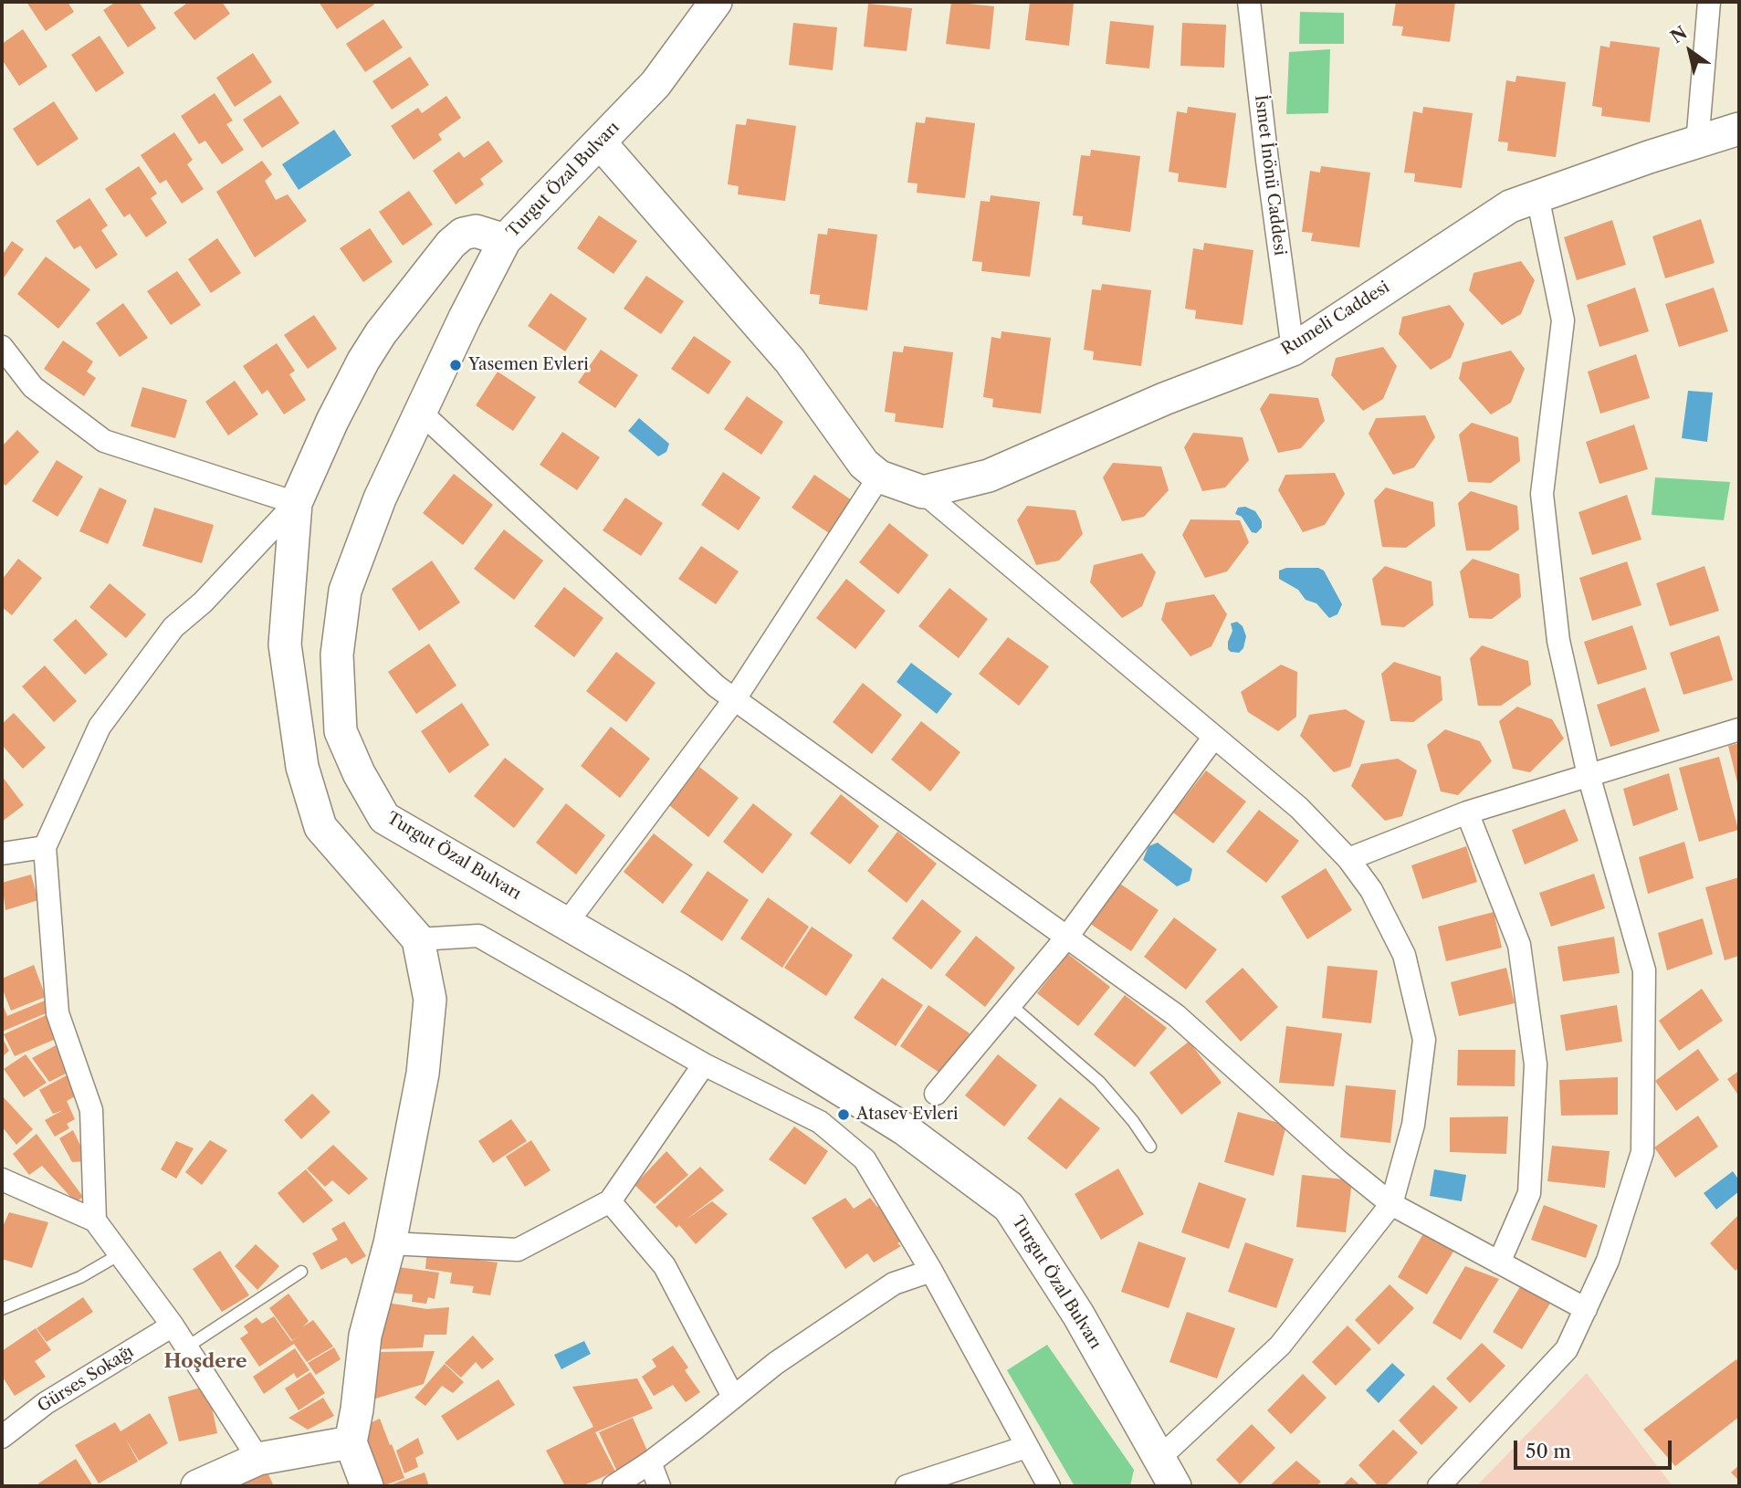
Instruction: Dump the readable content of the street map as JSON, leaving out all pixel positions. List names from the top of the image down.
{
  "streets": {
    "street": [
      "İsmet İnönü Caddesi",
      "Turgut Özal Bulvarı",
      "Rumeli Caddesi",
      "Gürses Sokağı"
    ]
  },
  "crossings": [
    ["İsmet İnönü Caddesi", "Rumeli Caddesi"]
  ],
  "districts": ["Hoşdere"],
  "places": ["Yasemen Evleri", "Atasev Evleri"],
  "scale_bar": "50 m",
  "north": "top left"
}
